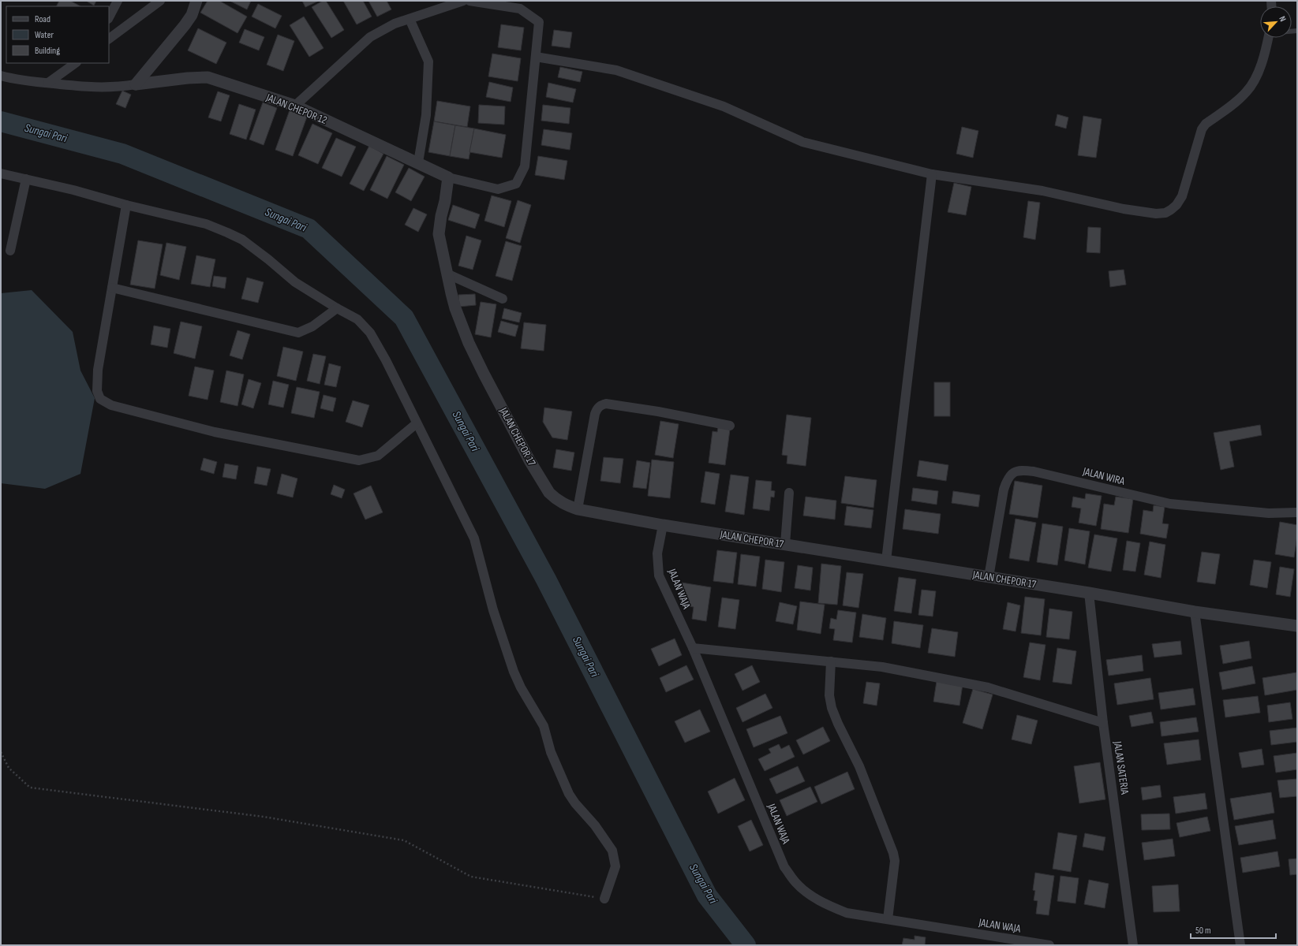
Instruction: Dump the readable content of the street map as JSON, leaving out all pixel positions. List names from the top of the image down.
{
  "streets": {
    "street": [
      "JALAN CHEPOR 12",
      "JALAN CHEPOR 17",
      "JALAN WIRA",
      "JALAN WAJA",
      "JALAN SATERIA"
    ]
  },
  "crossings": [
    ["JALAN CHEPOR 12", "JALAN CHEPOR 17"],
    ["JALAN CHEPOR 17", "JALAN WIRA"],
    ["JALAN CHEPOR 17", "JALAN WAJA"],
    ["JALAN CHEPOR 17", "JALAN SATERIA"]
  ],
  "water": ["Sungai Pari"],
  "legend": ["Road", "Water", "Building"],
  "scale_bar": "50 m",
  "north": "top right"
}
